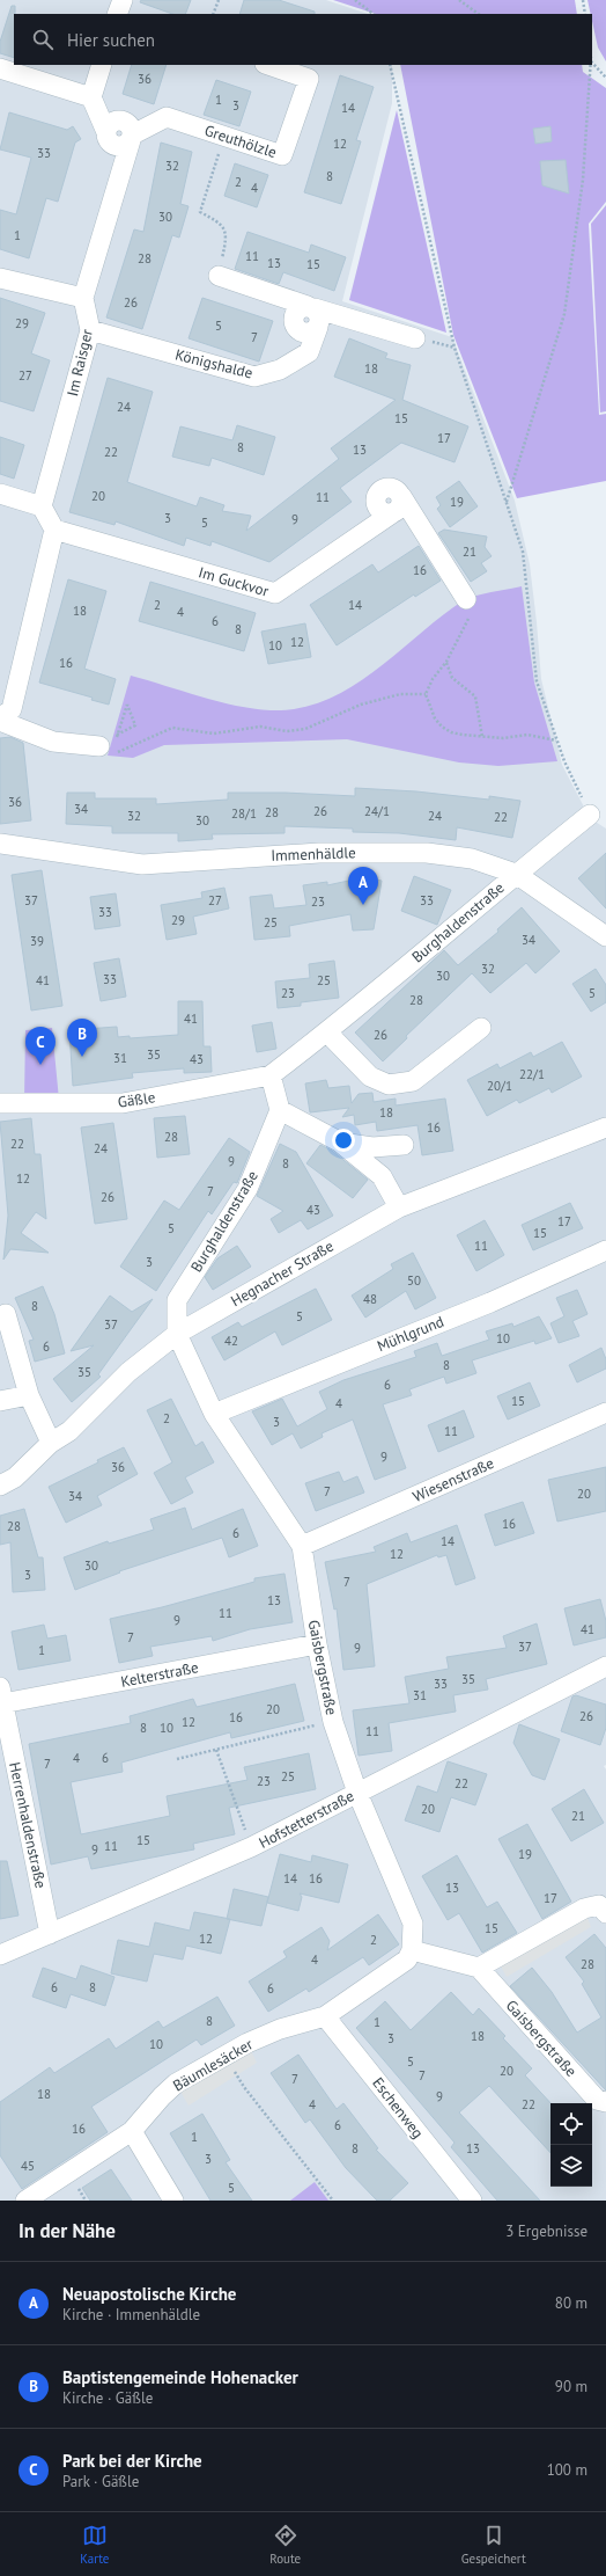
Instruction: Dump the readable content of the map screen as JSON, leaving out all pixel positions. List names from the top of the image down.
{
  "streets": {
    "street": [
      "Greuthölzle",
      "Im Raisger",
      "Königshalde",
      "Im Guckvor",
      "Immenhäldle",
      "Burghaldenstraße",
      "Gäßle",
      "Hegnacher Straße",
      "Mühlgrund",
      "Wiesenstraße",
      "Gaisbergstraße",
      "Kelterstraße",
      "Hofstetterstraße",
      "Herrenhaldenstraße",
      "Bäumlesäcker",
      "Eschenweg"
    ]
  },
  "crossings": [
    ["Greuthölzle", "Im Raisger"],
    ["Im Raisger", "Königshalde"],
    ["Immenhäldle", "Burghaldenstraße"],
    ["Burghaldenstraße", "Gäßle"],
    ["Burghaldenstraße", "Hegnacher Straße"],
    ["Burghaldenstraße", "Gaisbergstraße"],
    ["Hegnacher Straße", "Gaisbergstraße"],
    ["Mühlgrund", "Gaisbergstraße"],
    ["Wiesenstraße", "Gaisbergstraße"],
    ["Gaisbergstraße", "Kelterstraße"],
    ["Gaisbergstraße", "Hofstetterstraße"],
    ["Gaisbergstraße", "Bäumlesäcker"],
    ["Kelterstraße", "Herrenhaldenstraße"],
    ["Hofstetterstraße", "Herrenhaldenstraße"],
    ["Bäumlesäcker", "Eschenweg"]
  ],
  "house_numbers": [
    "36",
    "1",
    "3",
    "14",
    "12",
    "33",
    "32",
    "8",
    "2",
    "4",
    "30",
    "1",
    "11",
    "28",
    "13",
    "15",
    "26",
    "29",
    "5",
    "7",
    "18",
    "27",
    "24",
    "15",
    "17",
    "8",
    "13",
    "22",
    "20",
    "11",
    "19",
    "3",
    "9",
    "5",
    "21",
    "16",
    "2",
    "14",
    "18",
    "4",
    "6",
    "8",
    "12",
    "10",
    "16",
    "36",
    "34",
    "26",
    "24/1",
    "28",
    "28/1",
    "32",
    "24",
    "22",
    "30",
    "37",
    "27",
    "33",
    "23",
    "33",
    "29",
    "25",
    "34",
    "39",
    "32",
    "30",
    "33",
    "41",
    "25",
    "23",
    "5",
    "28",
    "41",
    "26",
    "35",
    "31",
    "43",
    "22/1",
    "20/1",
    "18",
    "16",
    "28",
    "22",
    "24",
    "9",
    "8",
    "12",
    "7",
    "26",
    "43",
    "17",
    "5",
    "15",
    "11",
    "3",
    "50",
    "48",
    "8",
    "5",
    "37",
    "10",
    "42",
    "6",
    "8",
    "35",
    "6",
    "15",
    "4",
    "2",
    "3",
    "11",
    "9",
    "36",
    "7",
    "20",
    "34",
    "16",
    "28",
    "6",
    "14",
    "12",
    "30",
    "3",
    "7",
    "13",
    "11",
    "9",
    "41",
    "7",
    "37",
    "9",
    "1",
    "35",
    "33",
    "31",
    "20",
    "26",
    "16",
    "12",
    "8",
    "10",
    "11",
    "4",
    "6",
    "7",
    "25",
    "23",
    "22",
    "20",
    "21",
    "15",
    "11",
    "9",
    "19",
    "14",
    "16",
    "13",
    "17",
    "15",
    "12",
    "2",
    "4",
    "28",
    "6",
    "8",
    "6",
    "8",
    "1",
    "18",
    "3",
    "10",
    "5",
    "20",
    "7",
    "7",
    "18",
    "9",
    "4",
    "22",
    "6",
    "16",
    "1",
    "8",
    "13",
    "3",
    "45",
    "5"
  ],
  "page": {
    "search": "Hier suchen",
    "pins": ["A", "B", "C"],
    "heading": ["In der Nähe", "3 Ergebnisse"],
    "list": [
      {
        "mark": "A",
        "name": "Neuapostolische Kirche",
        "note": "Kirche · Immenhäldle",
        "value": "80 m"
      },
      {
        "mark": "B",
        "name": "Baptistengemeinde Hohenacker",
        "note": "Kirche · Gäßle",
        "value": "90 m"
      },
      {
        "mark": "C",
        "name": "Park bei der Kirche",
        "note": "Park · Gäßle",
        "value": "100 m"
      }
    ],
    "nav": ["Karte", "Route", "Gespeichert"]
  }
}
